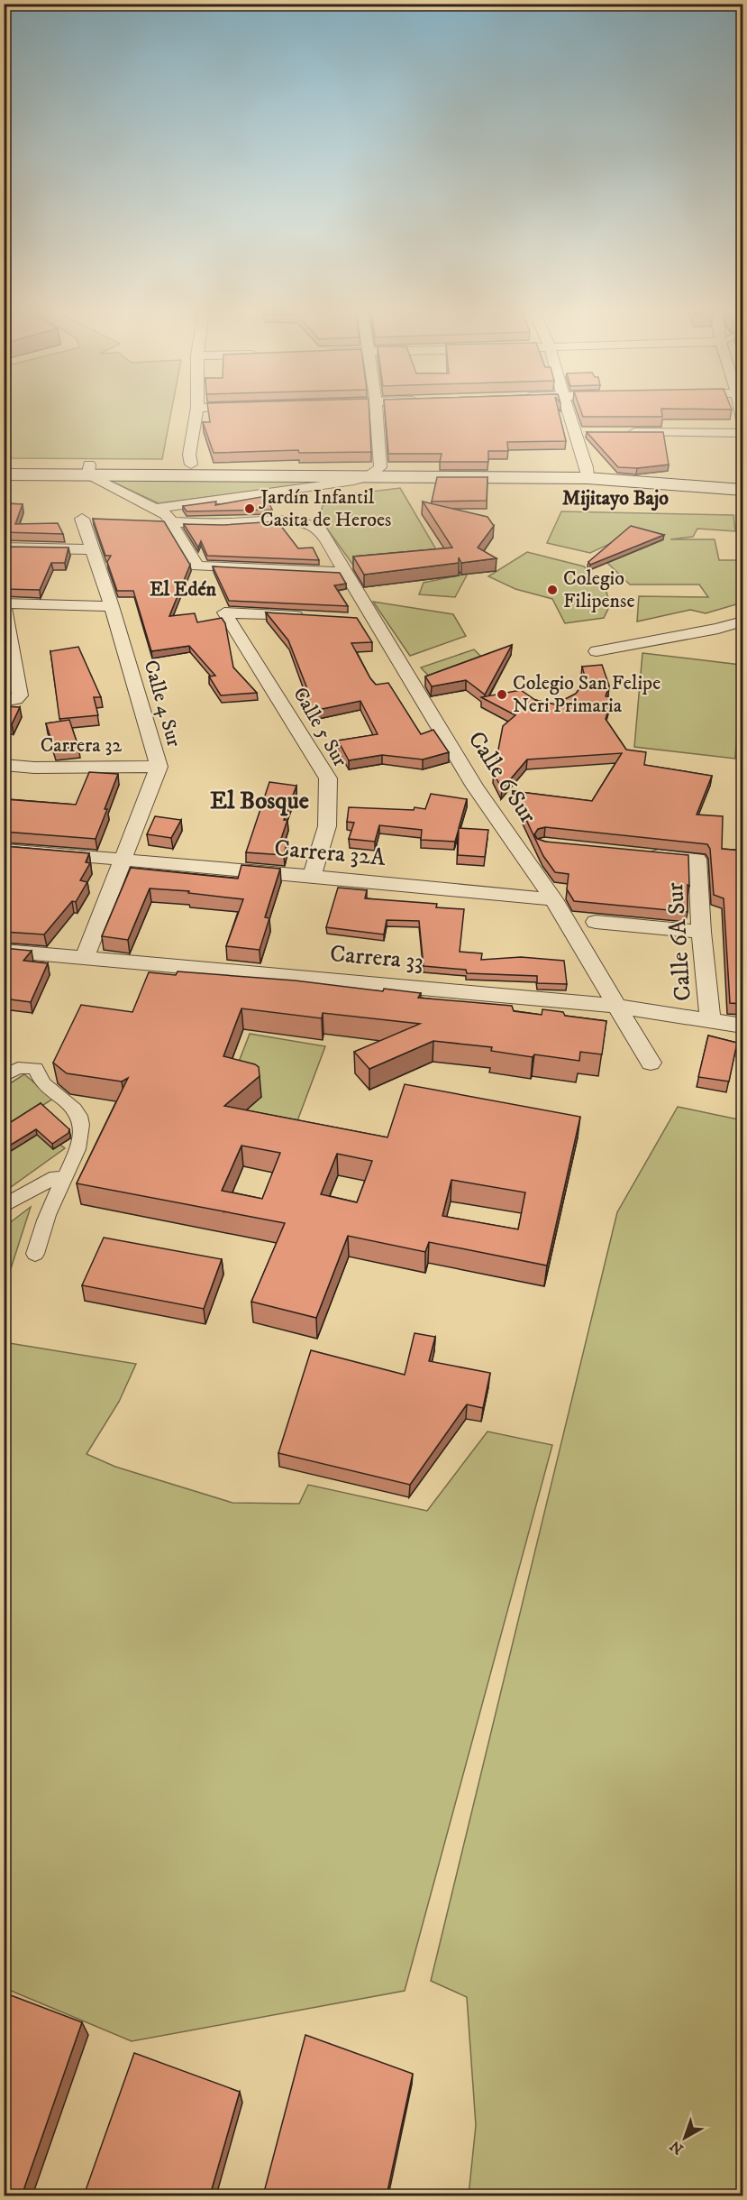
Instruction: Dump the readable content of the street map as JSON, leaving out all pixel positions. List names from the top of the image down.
{
  "streets": {
    "street": [
      "Calle 4 Sur",
      "Calle 5 Sur",
      "Carrera 32",
      "Calle 6 Sur",
      "Carrera 32A",
      "Calle 6A Sur",
      "Carrera 33"
    ]
  },
  "crossings": [
    ["Calle 4 Sur", "Carrera 32"],
    ["Calle 4 Sur", "Carrera 32A"],
    ["Calle 4 Sur", "Carrera 33"],
    ["Calle 5 Sur", "Carrera 32A"],
    ["Calle 6 Sur", "Carrera 32A"],
    ["Calle 6 Sur", "Carrera 33"],
    ["Calle 6A Sur", "Carrera 33"]
  ],
  "districts": ["Mijitayo Bajo", "El Edén", "El Bosque"],
  "places": ["Jardín Infantil Casita de Heroes", "Colegio Filipense", "Colegio San Felipe Neri Primaria"],
  "north": "bottom left"
}
